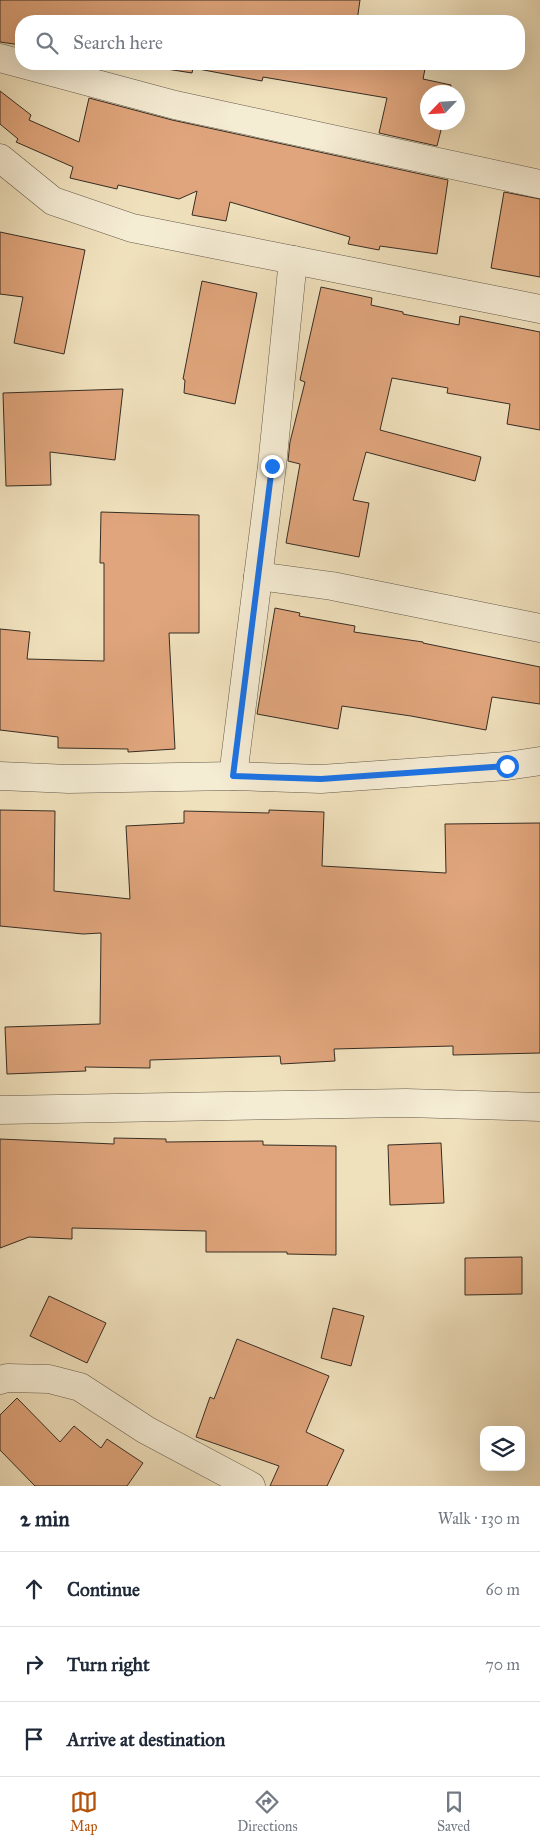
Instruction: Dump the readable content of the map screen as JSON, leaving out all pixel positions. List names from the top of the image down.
{
  "north": "bottom left",
  "page": {
    "search": "Search here",
    "heading": ["2 min", "Walk · 130 m"],
    "list": [
      ["Continue", "60 m"],
      ["Turn right", "70 m"],
      "Arrive at destination"
    ],
    "nav": ["Map", "Directions", "Saved"]
  }
}
